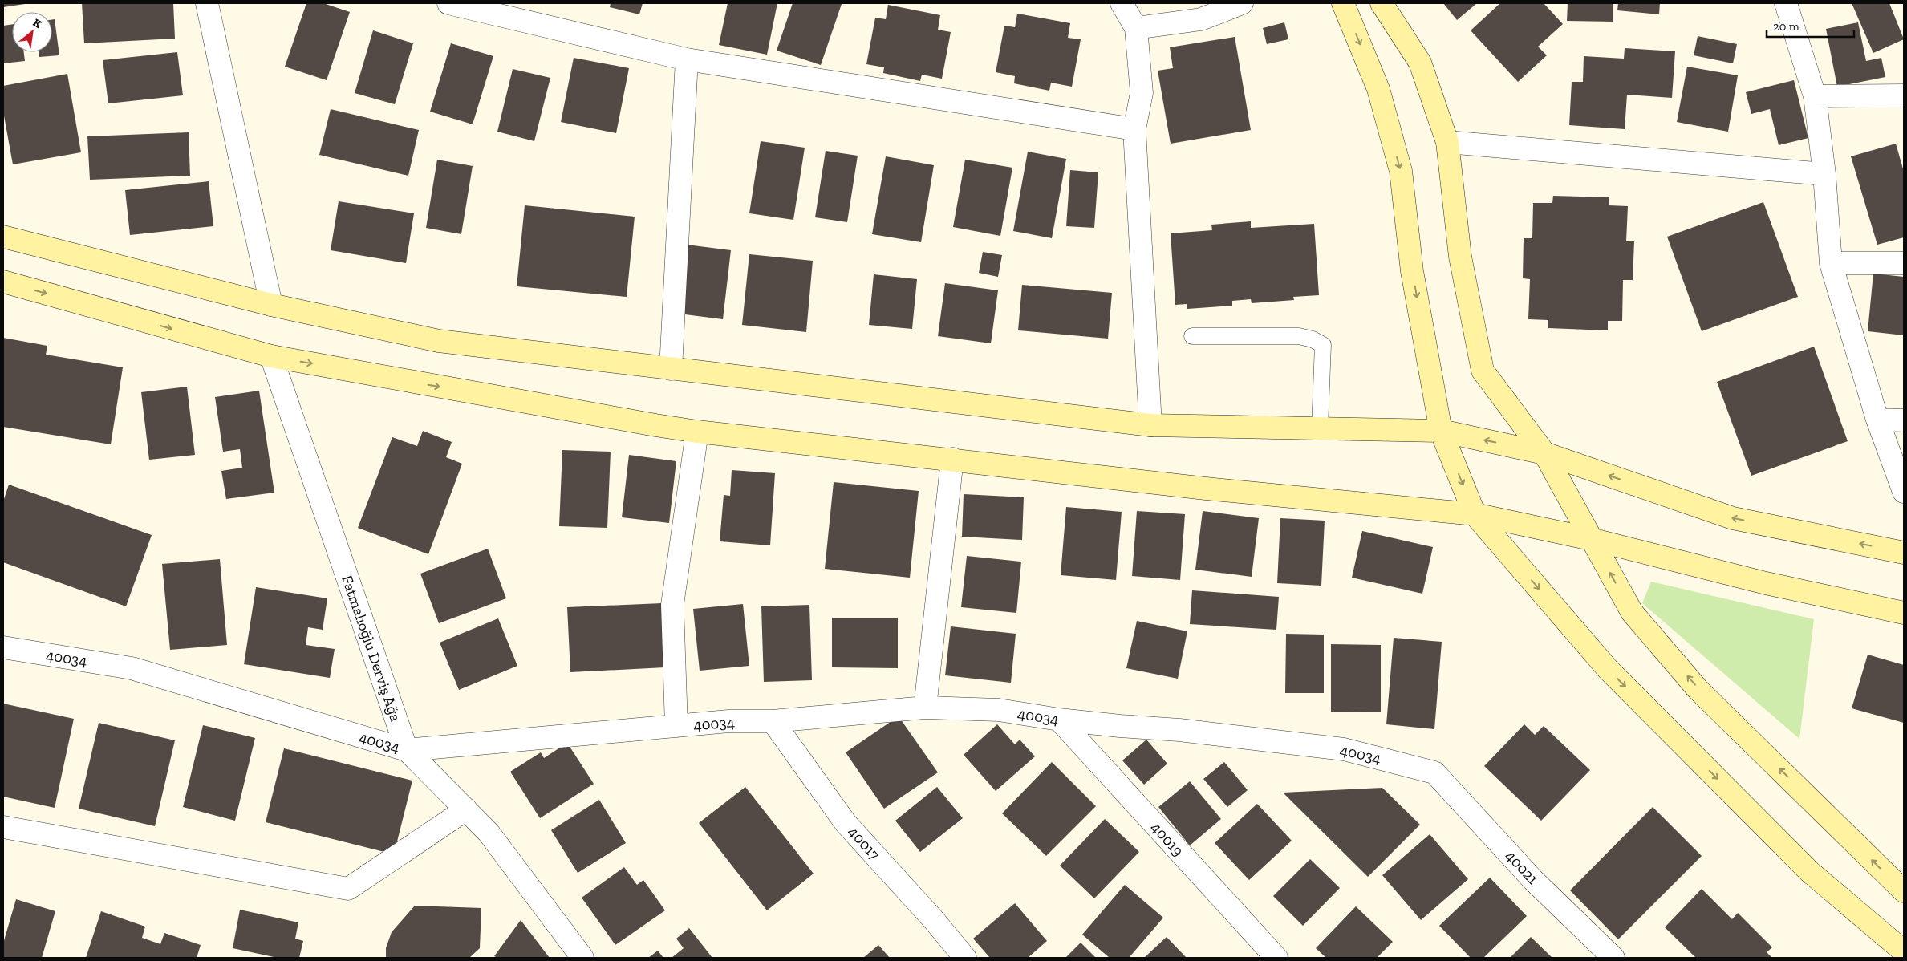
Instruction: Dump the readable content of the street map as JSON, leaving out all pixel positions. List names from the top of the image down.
{
  "streets": {
    "street": [
      "Fatmalıoğlu Derviş Ağa",
      "40034",
      "40019",
      "40017",
      "40021"
    ]
  },
  "crossings": [
    ["Fatmalıoğlu Derviş Ağa", "40034"],
    ["40034", "40019"],
    ["40034", "40017"],
    ["40034", "40021"]
  ],
  "scale_bar": "20 m",
  "north": "top right"
}
